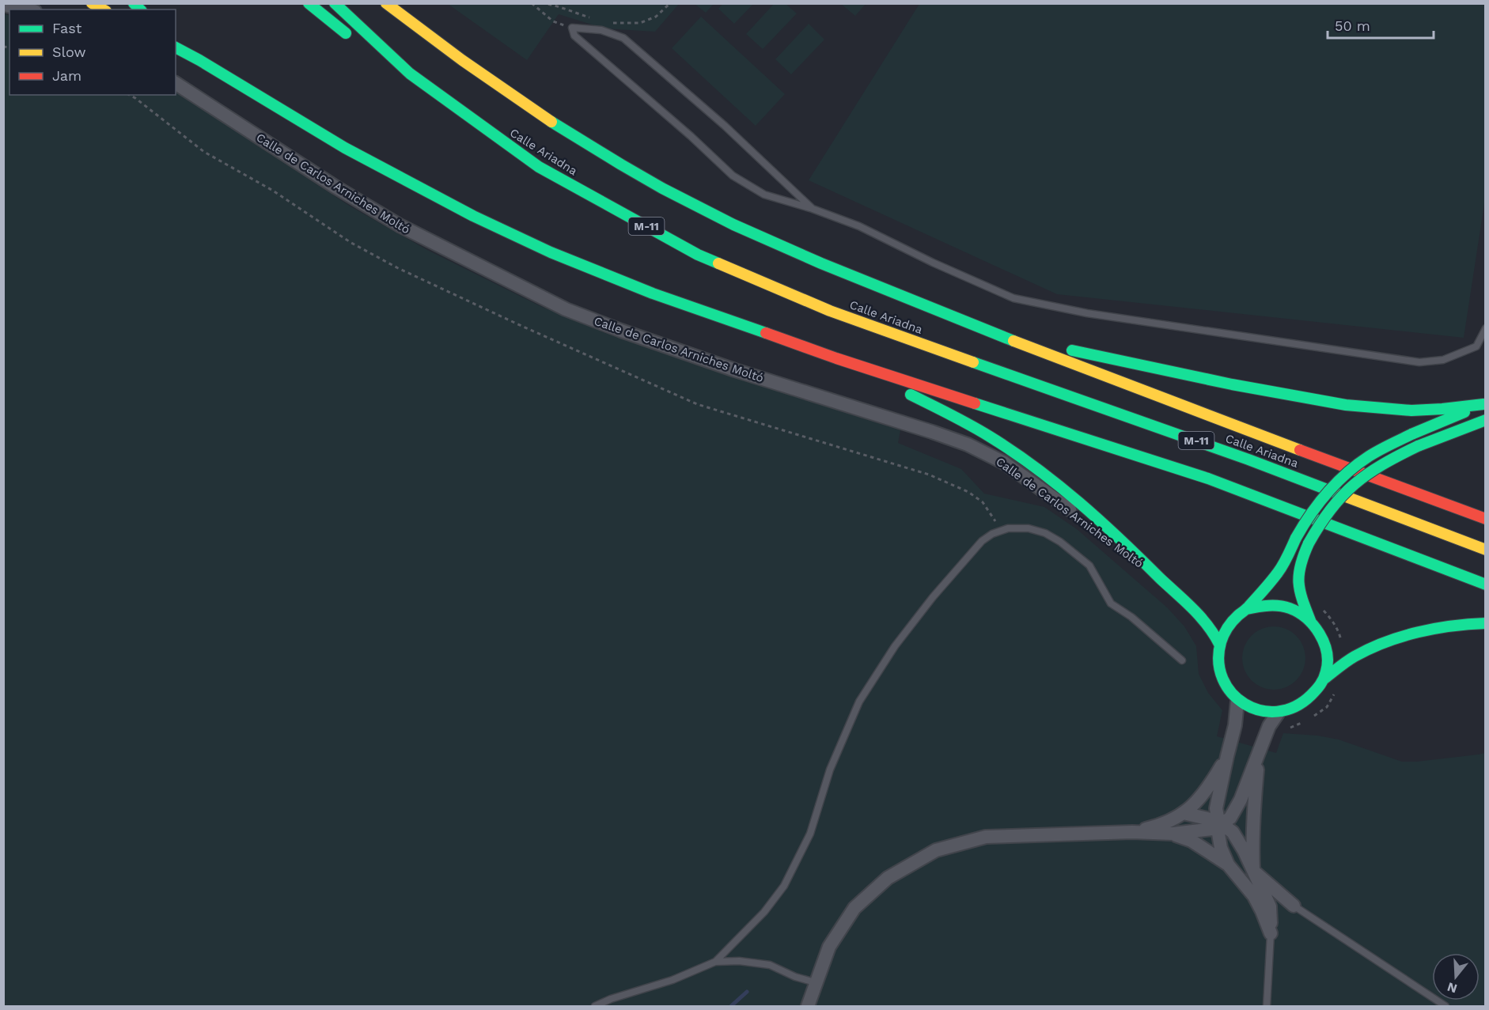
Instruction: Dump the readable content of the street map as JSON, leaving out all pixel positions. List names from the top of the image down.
{
  "streets": {
    "main road": ["Calle Ariadna", "M-11"],
    "street": ["Calle de Carlos Arniches Moltó"]
  },
  "legend": ["Fast", "Slow", "Jam"],
  "scale_bar": "50 m",
  "north": "bottom"
}
